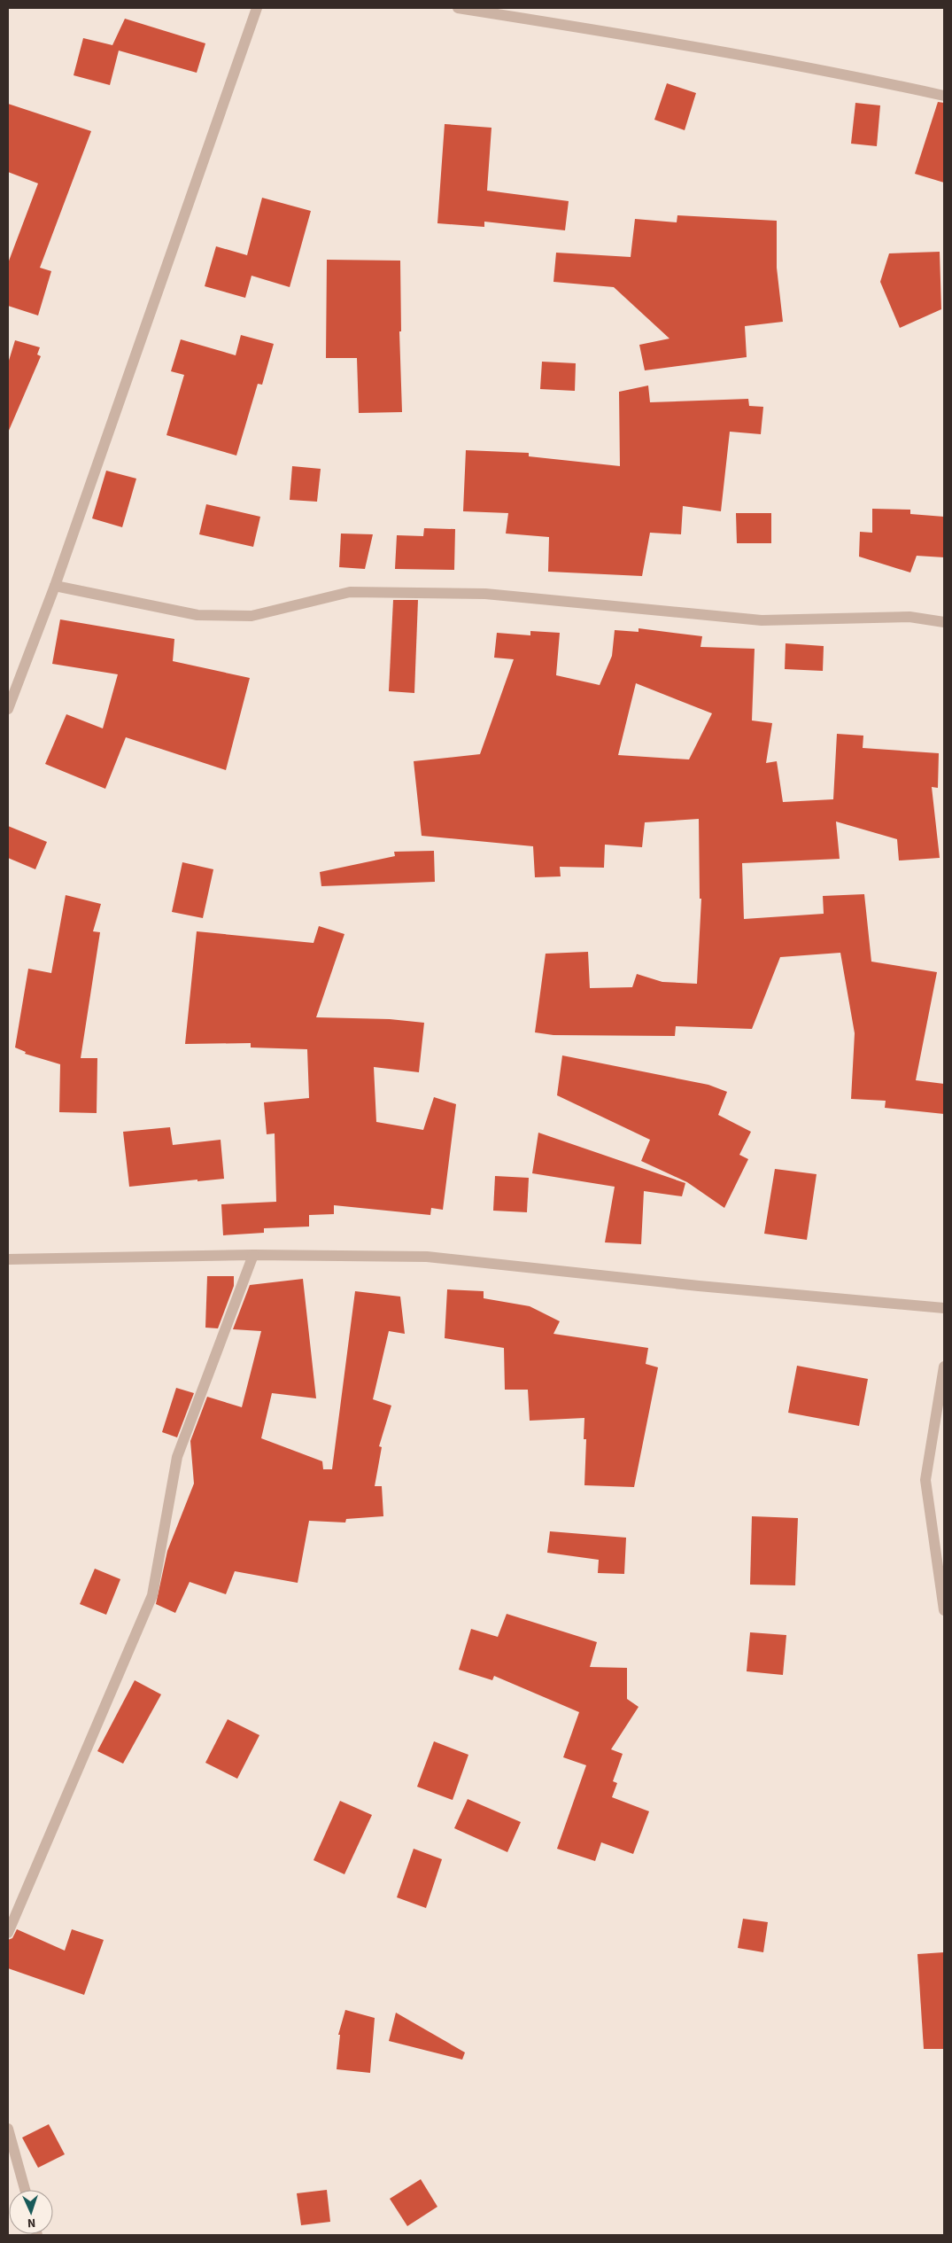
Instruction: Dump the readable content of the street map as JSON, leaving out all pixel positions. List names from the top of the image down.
{
  "north": "bottom"
}
